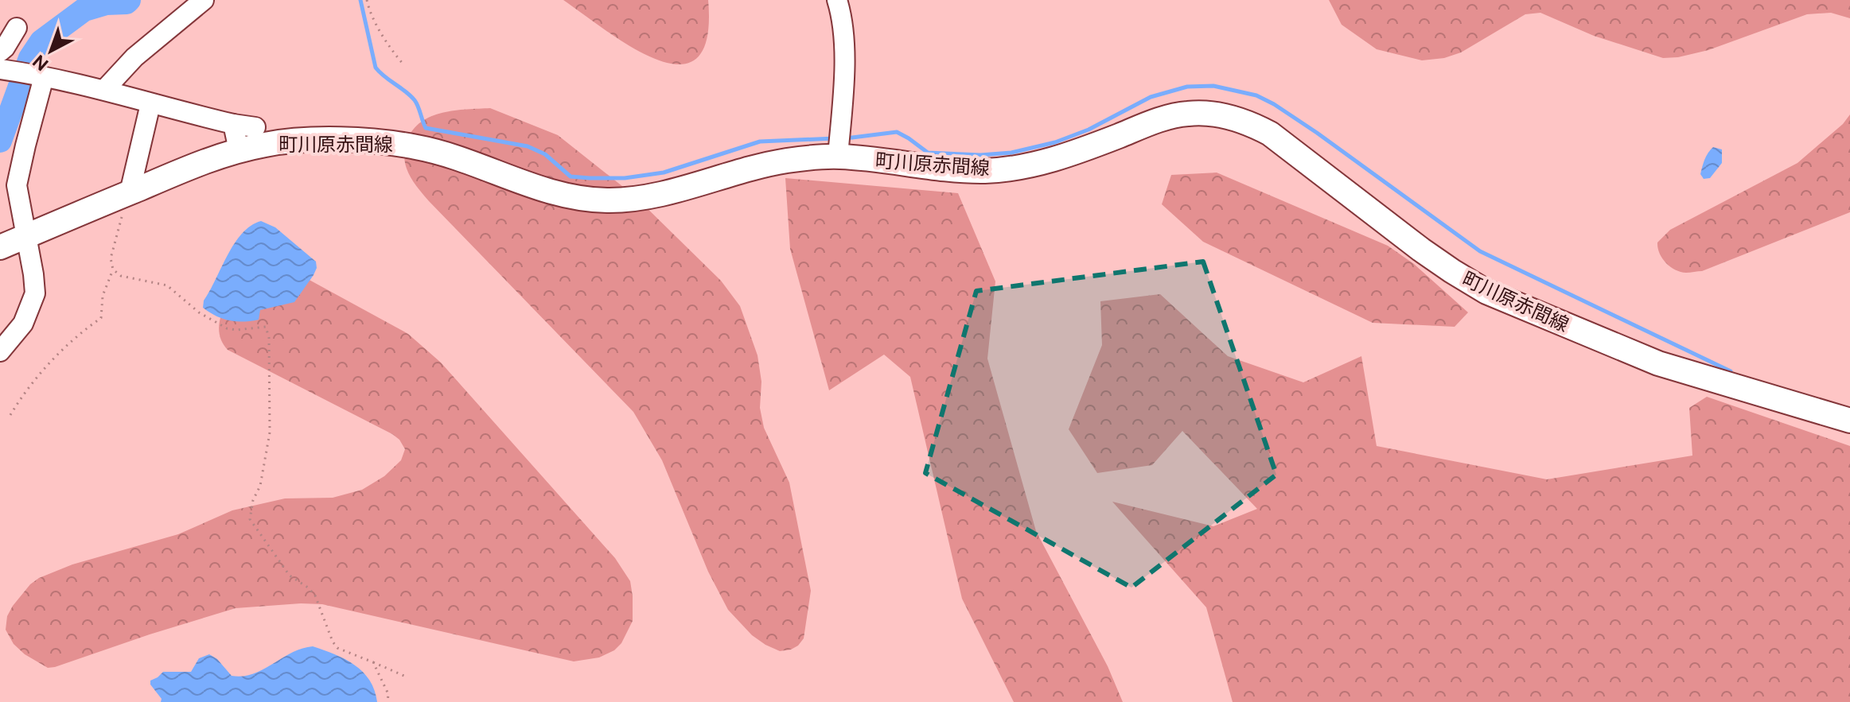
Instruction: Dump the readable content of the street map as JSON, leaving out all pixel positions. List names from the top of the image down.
{
  "streets": {
    "main road": ["町川原赤間線"]
  },
  "north": "bottom left"
}
